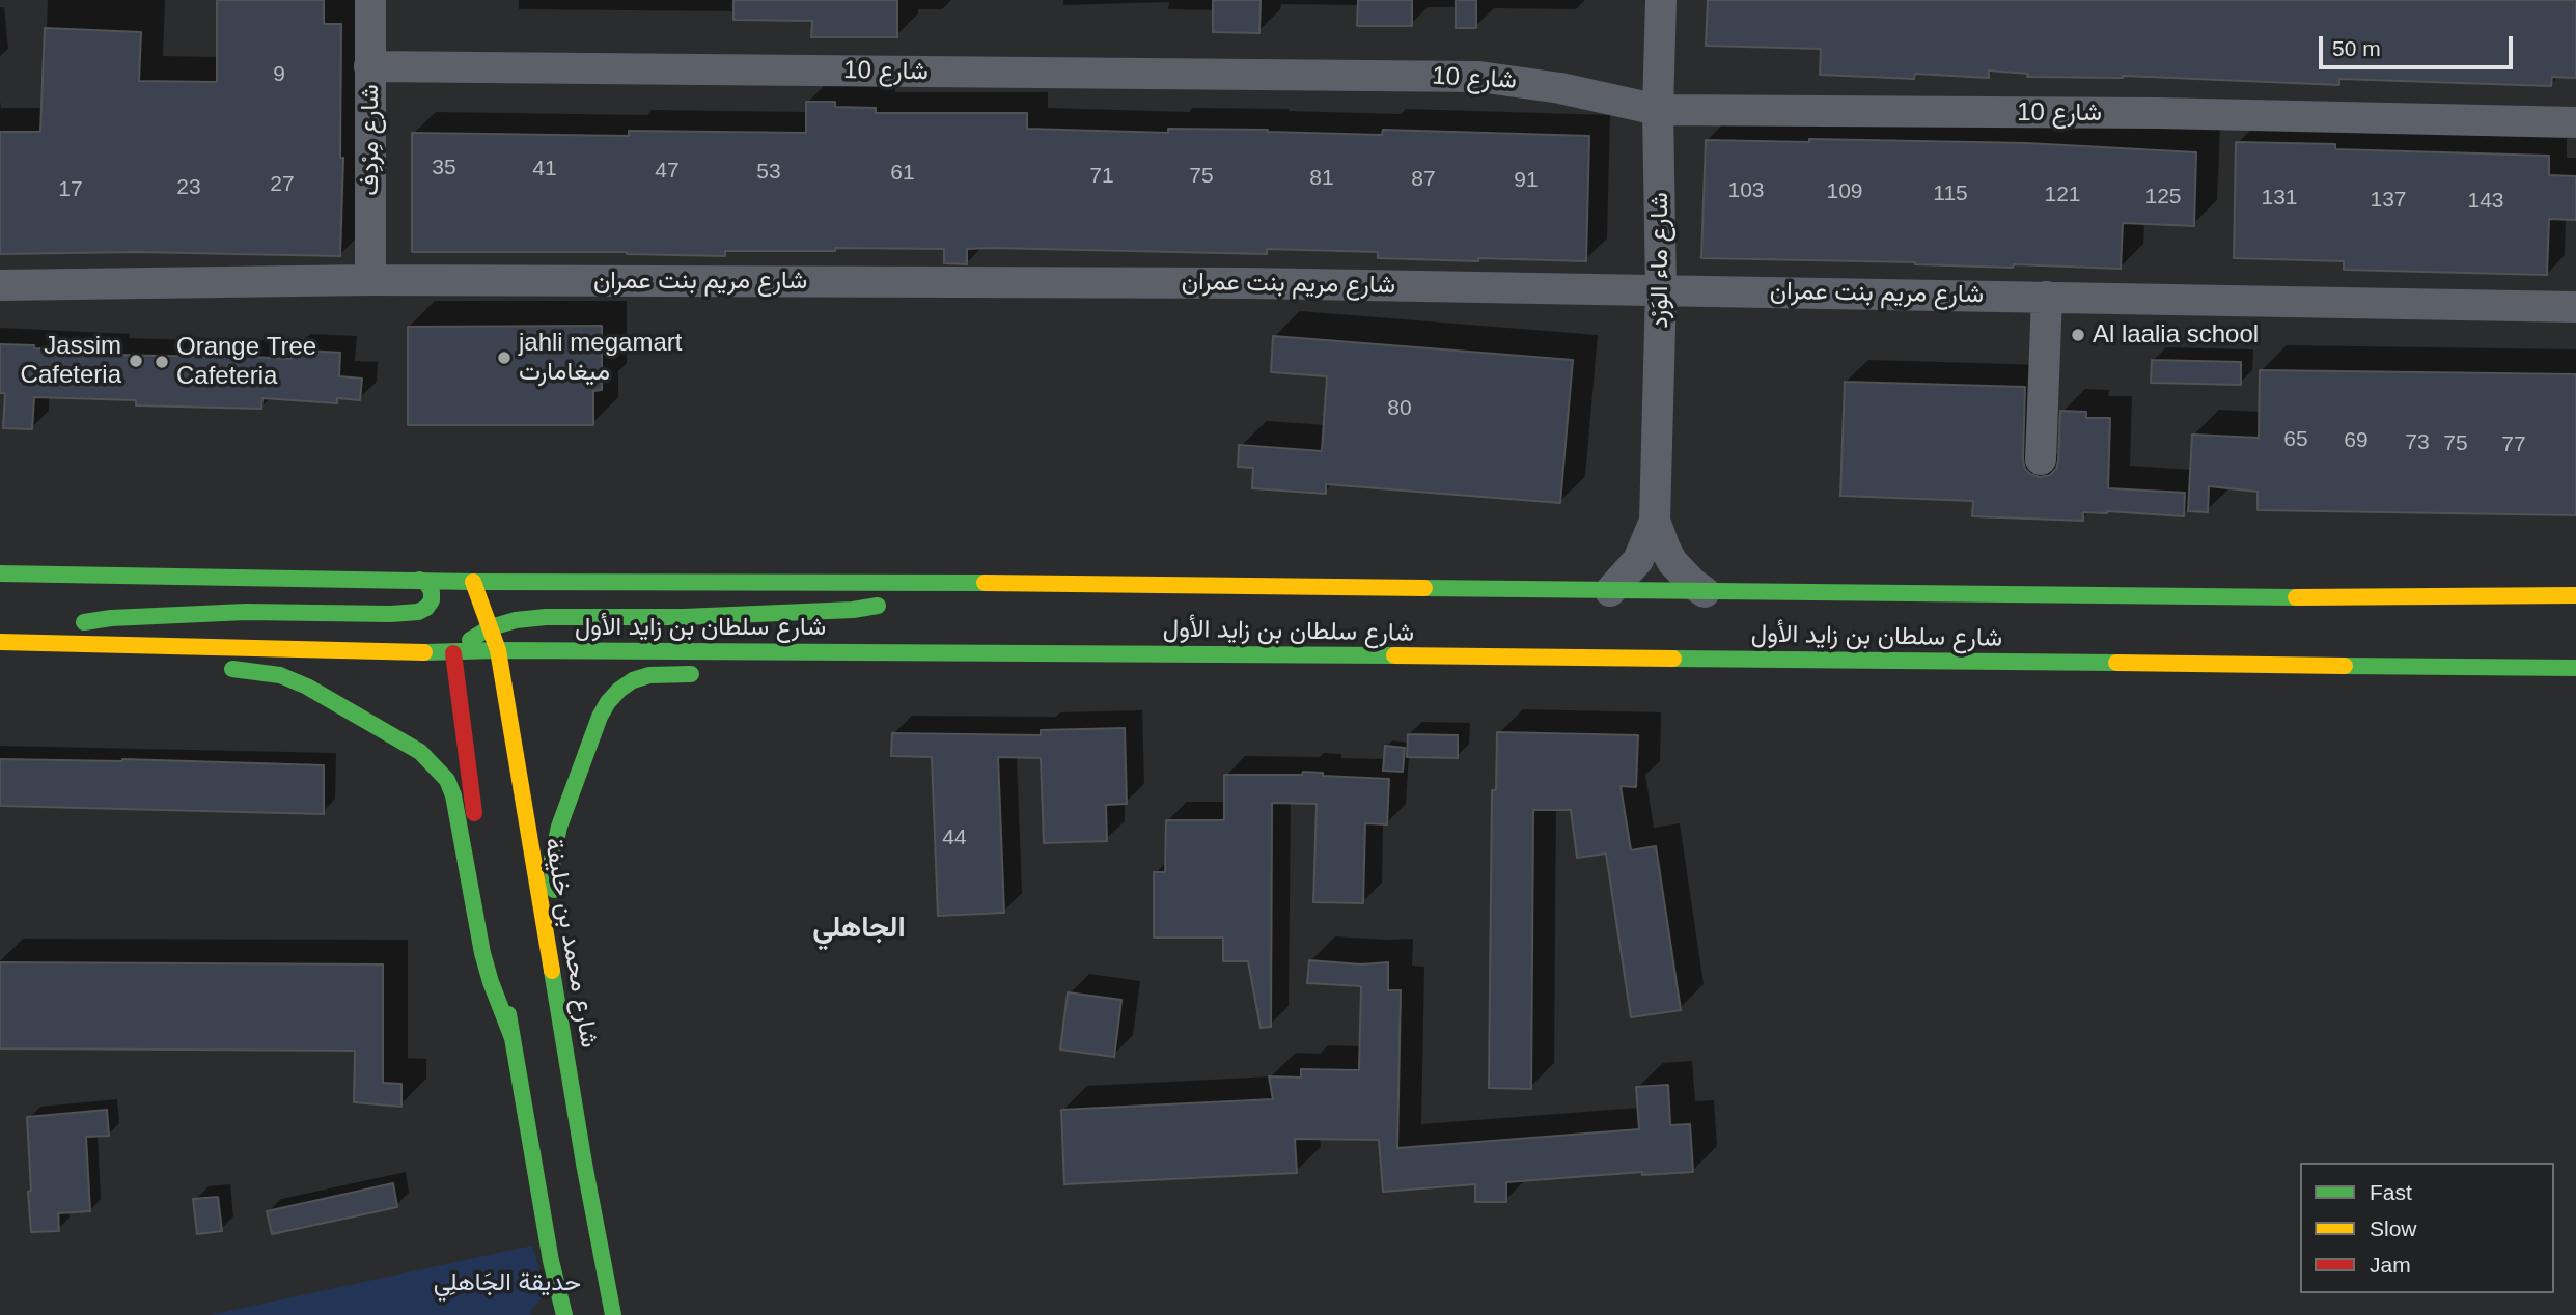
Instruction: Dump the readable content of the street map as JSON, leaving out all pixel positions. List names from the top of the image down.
{
  "streets": {
    "main road": ["شارع سلطان بن زايد الأول", "شارع محمد بن خليفة"],
    "street": [
      "شارع 10",
      "شارع مِرْدِف",
      "شارع ماء الوَرْد",
      "شارع مريم بنت عمران"
    ]
  },
  "crossings": [
    ["شارع 10", "شارع مِرْدِف"],
    ["شارع 10", "شارع ماء الوَرْد"],
    ["شارع مِرْدِف", "شارع مريم بنت عمران"],
    ["شارع ماء الوَرْد", "شارع مريم بنت عمران"],
    ["شارع ماء الوَرْد", "شارع سلطان بن زايد الأول"],
    ["شارع سلطان بن زايد الأول", "شارع محمد بن خليفة"]
  ],
  "districts": ["الجاهلي"],
  "parks": ["حديقة الجَاهلِي"],
  "places": [
    "Al laalia school",
    "jahli megamart ميغامارت",
    "Jassim Cafeteria",
    "Orange Tree Cafeteria"
  ],
  "house_numbers": [
    "9",
    "35",
    "41",
    "47",
    "53",
    "61",
    "71",
    "75",
    "81",
    "87",
    "91",
    "27",
    "23",
    "17",
    "103",
    "109",
    "115",
    "121",
    "125",
    "131",
    "137",
    "143",
    "80",
    "65",
    "69",
    "73",
    "75",
    "77",
    "44"
  ],
  "legend": ["Fast", "Slow", "Jam"],
  "scale_bar": "50 m"
}
